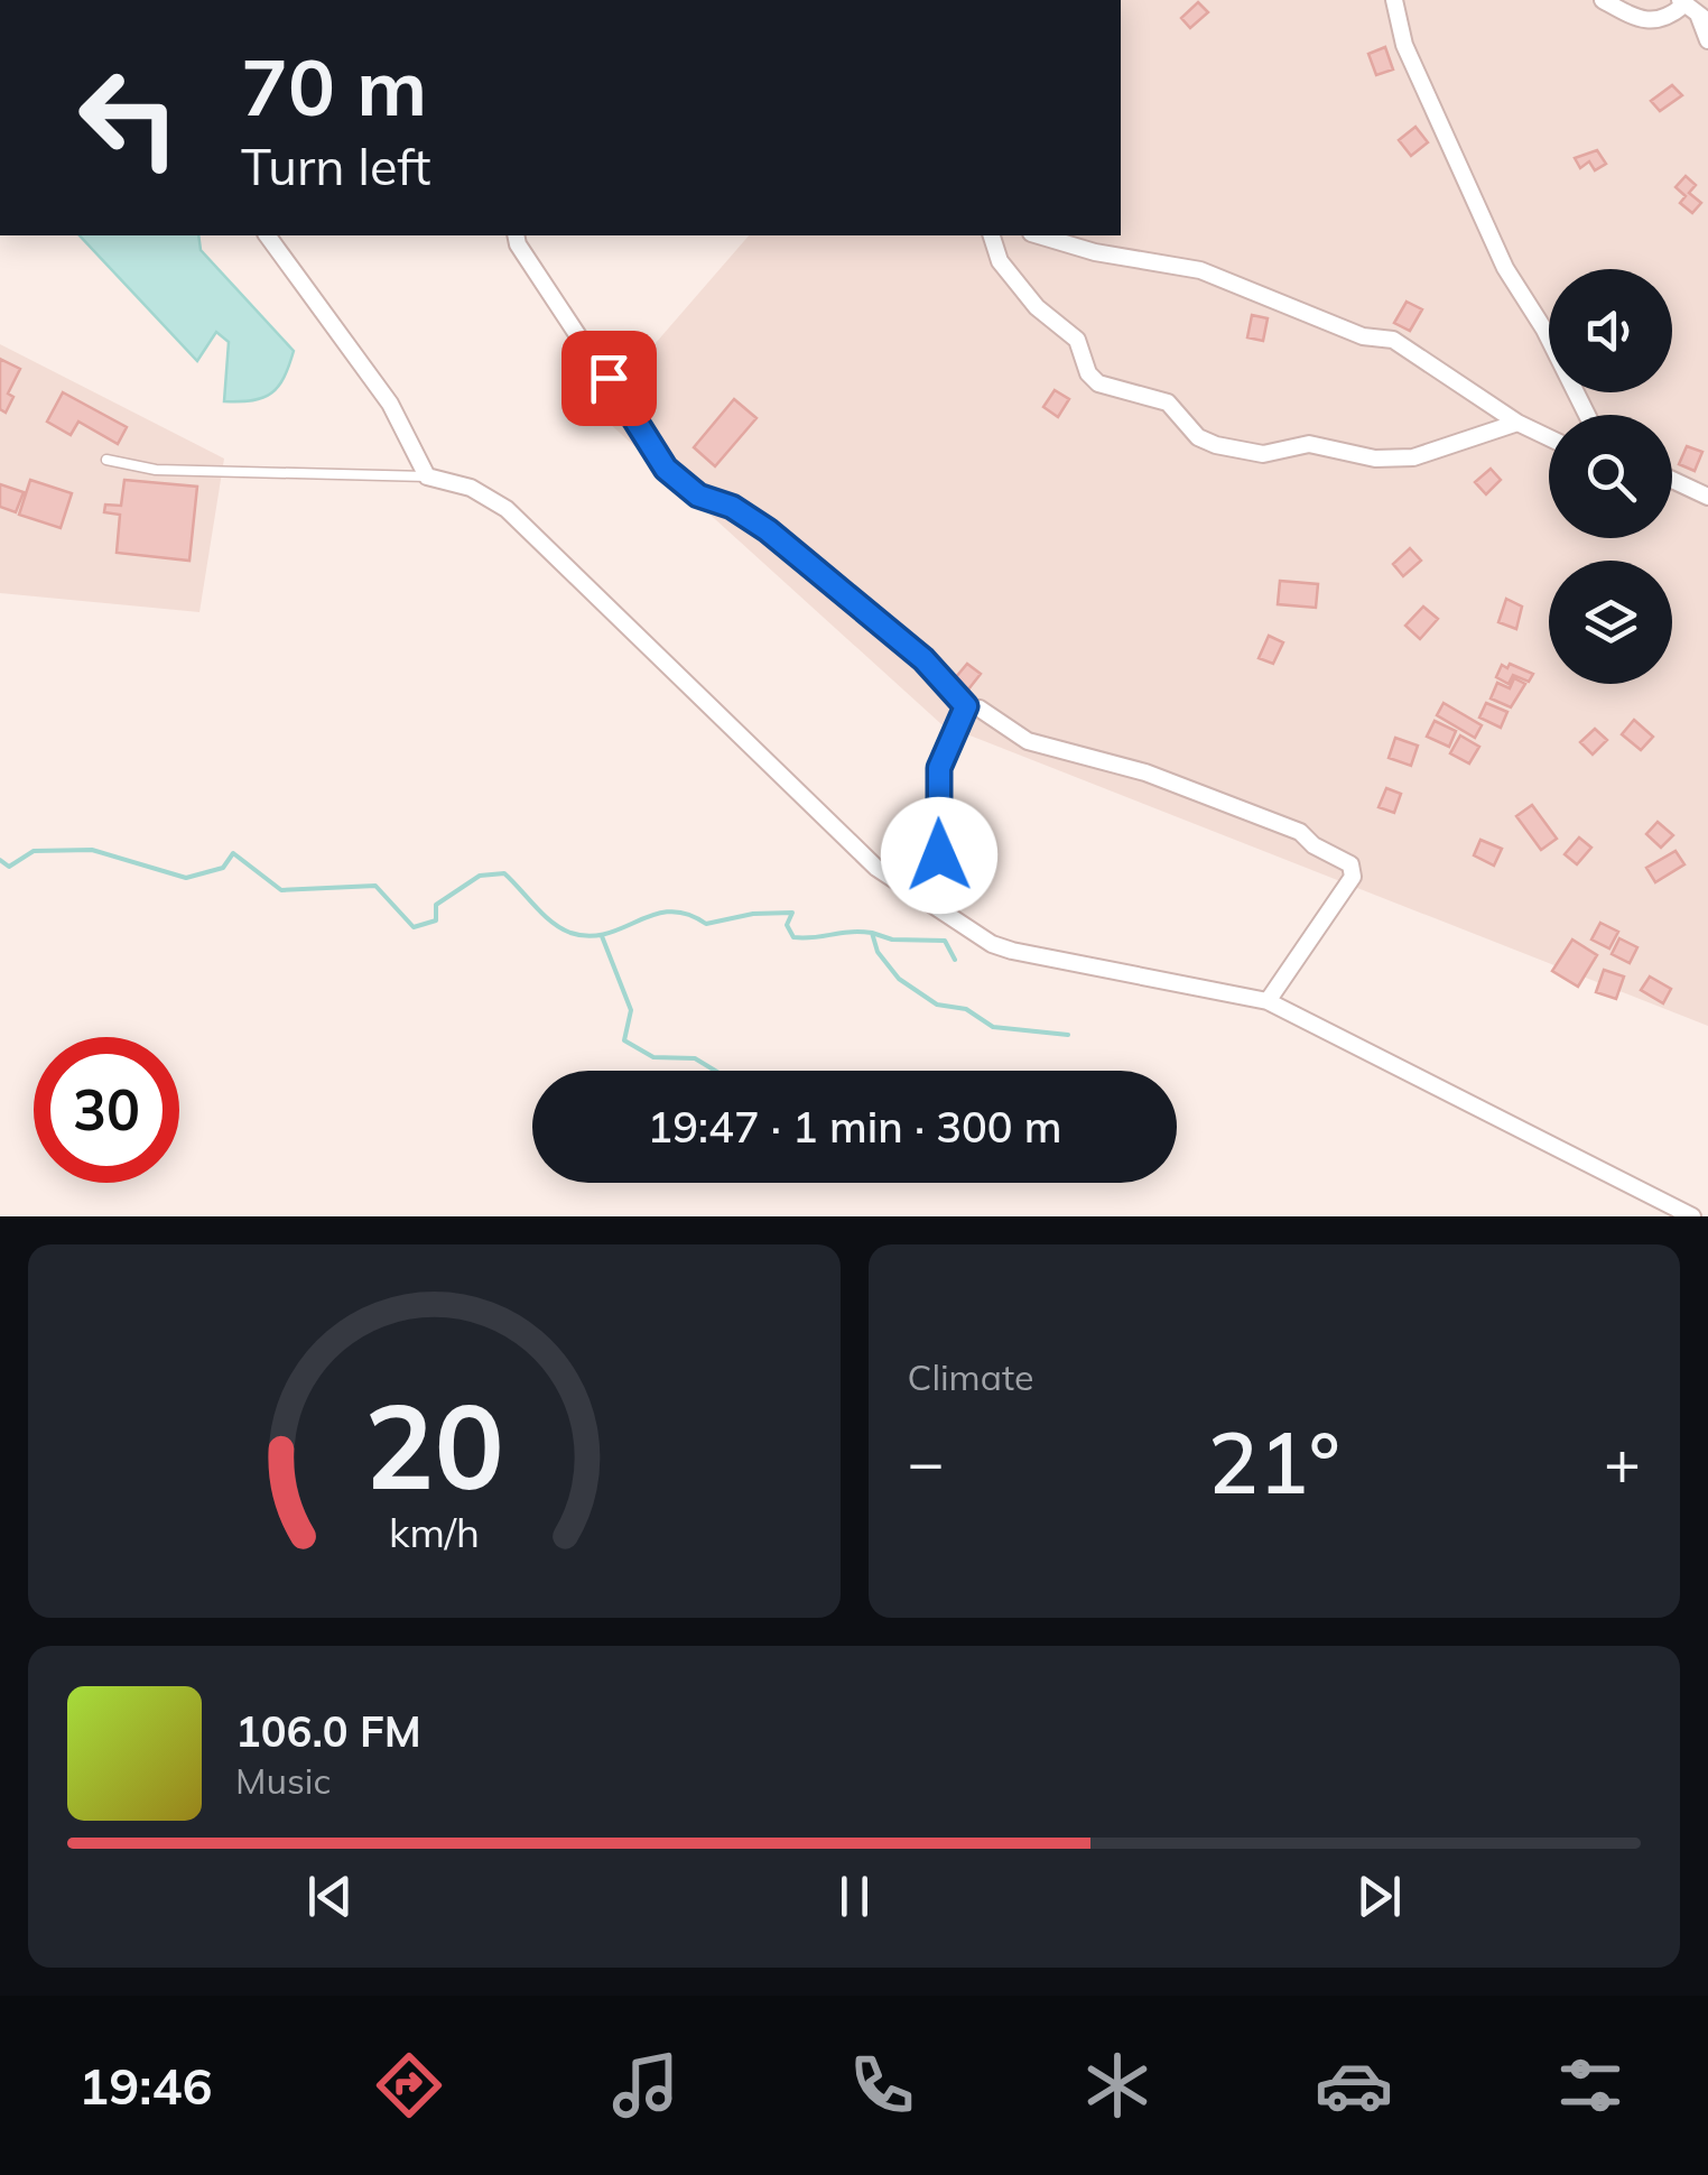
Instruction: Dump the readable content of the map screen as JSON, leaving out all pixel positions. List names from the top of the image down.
{
  "page": {
    "turn": ["70 m", "Turn left"],
    "limit": "30",
    "trip": "19:47 · 1 min · 300 m",
    "tile": "Climate",
    "heat": ["−", "21°", "+"],
    "song": ["106.0 FM", "Music"],
    "tabs": "19:46",
    "gauge": ["20", "km/h"]
  }
}
